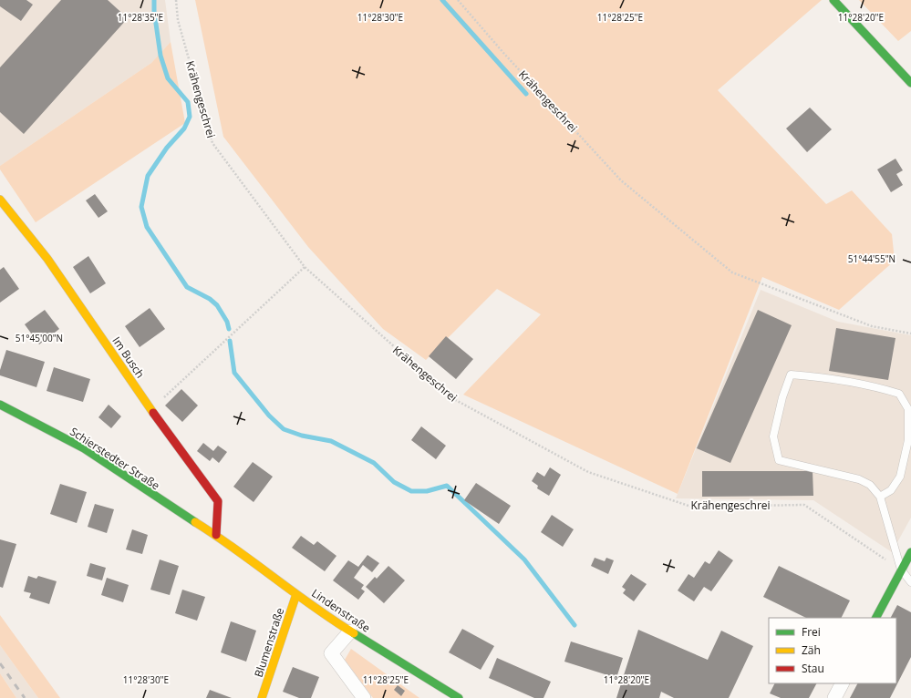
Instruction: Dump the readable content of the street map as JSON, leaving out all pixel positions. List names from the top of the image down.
{
  "streets": {
    "street": [
      "Im Busch",
      "Schierstedter Straße",
      "Lindenstraße",
      "Blumenstraße"
    ],
    "path": ["Krähengeschrei"]
  },
  "crossings": [
    ["Im Busch", "Schierstedter Straße"],
    ["Im Busch", "Lindenstraße"],
    ["Schierstedter Straße", "Lindenstraße"],
    ["Lindenstraße", "Blumenstraße"]
  ],
  "legend": ["Frei", "Zäh", "Stau"],
  "coordinates": [
    "11°28'30\"E",
    "11°28'20\"E",
    "11°28'35\"E",
    "11°28'25\"E",
    "51°44'55\"N",
    "51°45'00\"N"
  ]
}
